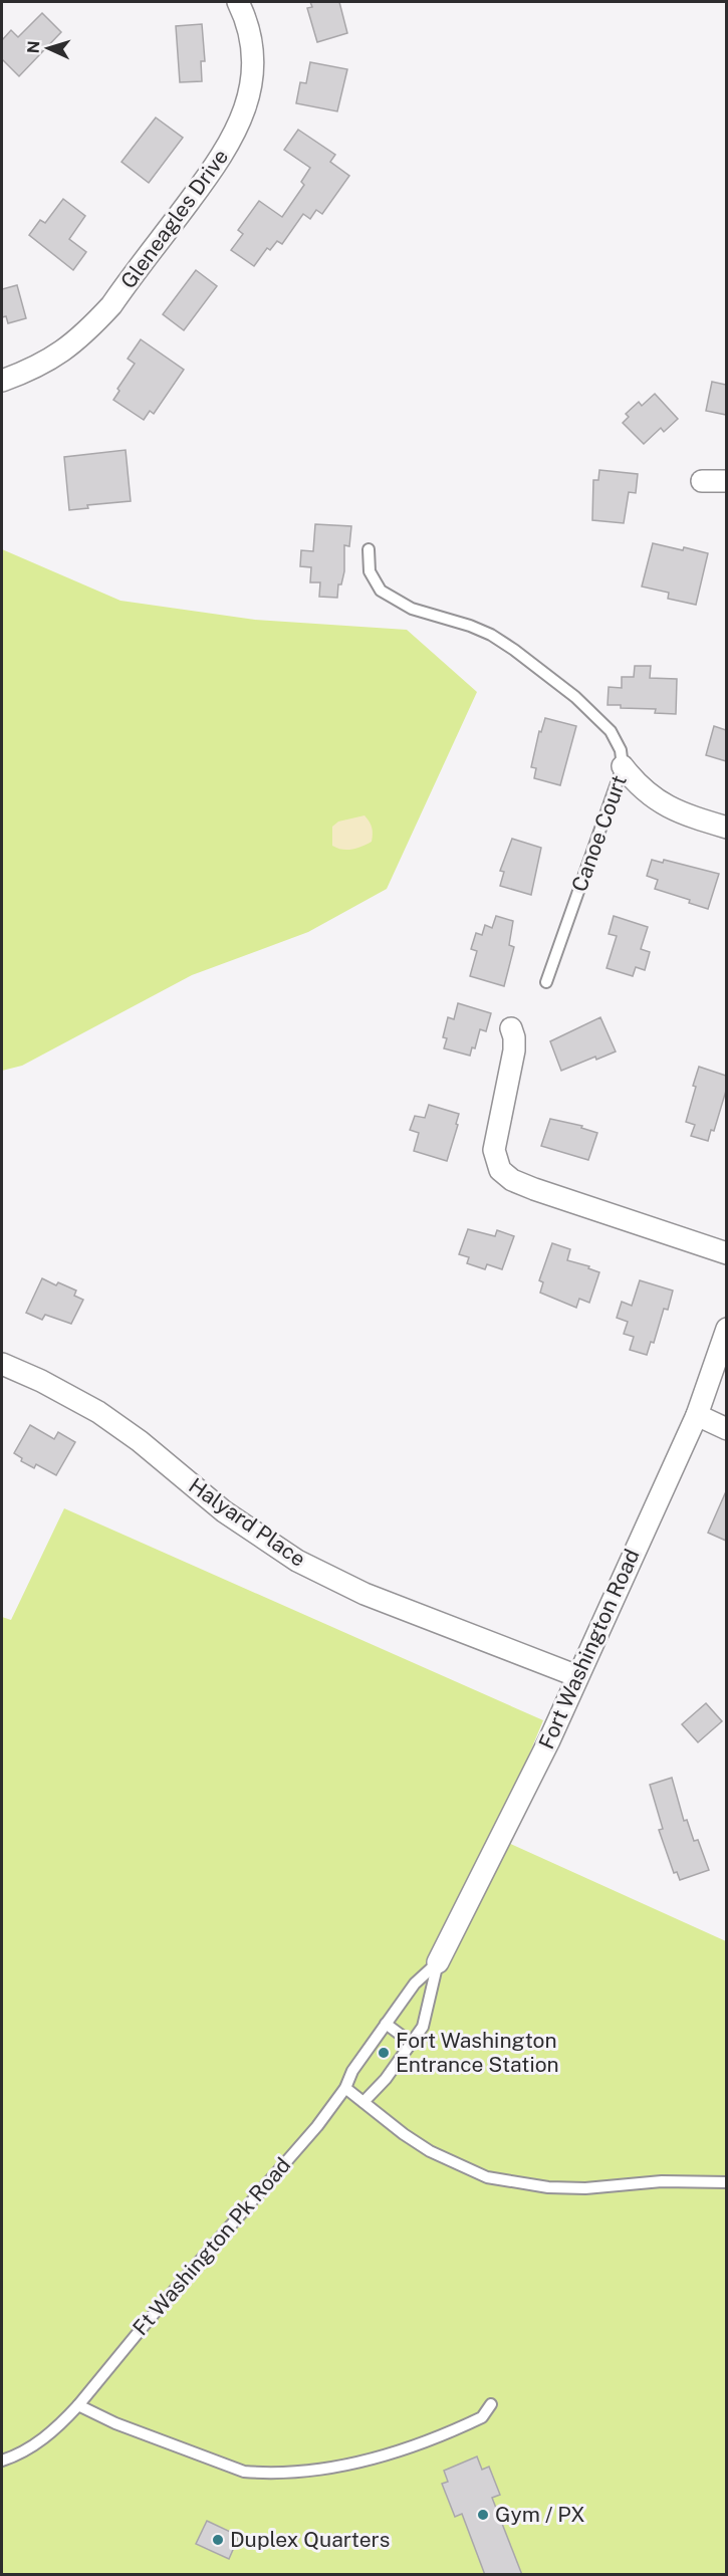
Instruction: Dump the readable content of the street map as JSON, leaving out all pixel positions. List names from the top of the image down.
{
  "streets": {
    "street": [
      "Gleneagles Drive",
      "Canoe Court",
      "Halyard Place",
      "Fort Washington Road"
    ],
    "lane": ["Ft Washington Pk Road"]
  },
  "crossings": [
    ["Halyard Place", "Fort Washington Road"],
    ["Fort Washington Road", "Ft Washington Pk Road"]
  ],
  "places": ["Fort Washington Entrance Station", "Gym / PX", "Duplex Quarters"],
  "north": "left"
}
